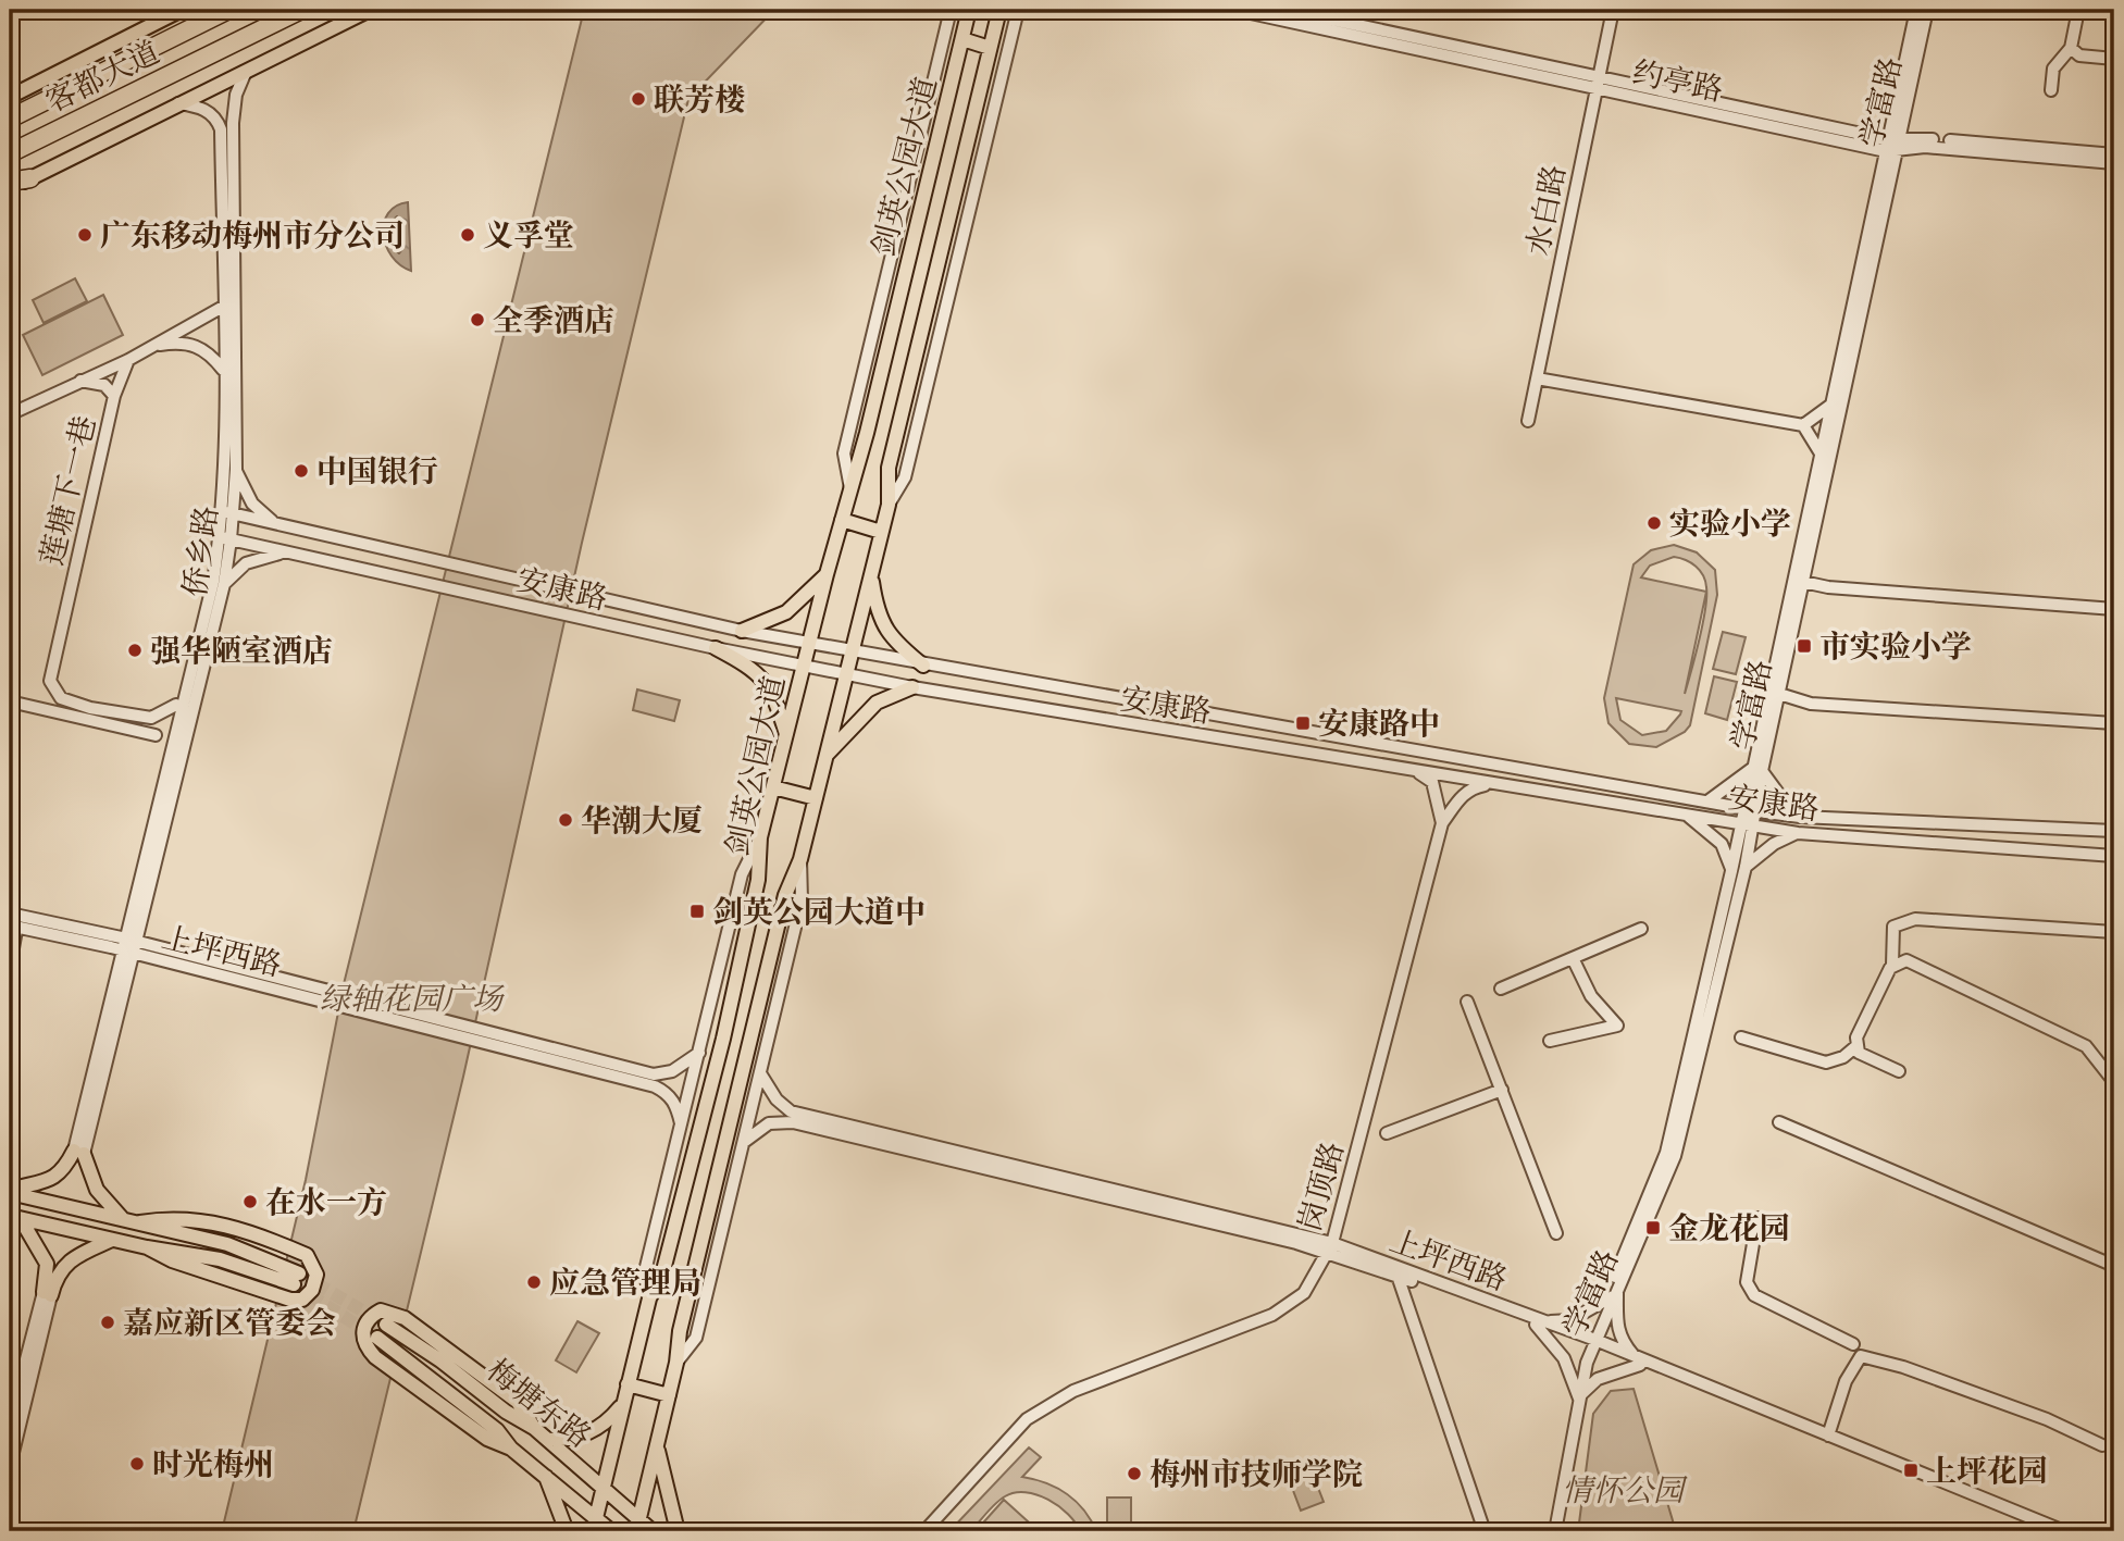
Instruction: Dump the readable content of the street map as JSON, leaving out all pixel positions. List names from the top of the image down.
{
  "streets": {
    "highway": ["客都大道"],
    "main road": ["剑英公园大道", "梅塘东路"],
    "street": [
      "约亭路",
      "学富路",
      "水白路",
      "莲塘下一巷",
      "侨乡路",
      "安康路",
      "上坪西路",
      "岗顶路"
    ]
  },
  "crossings": [
    ["约亭路", "学富路"],
    ["约亭路", "水白路"],
    ["学富路", "安康路"],
    ["学富路", "上坪西路"],
    ["剑英公园大道", "安康路"],
    ["剑英公园大道", "梅塘东路"],
    ["侨乡路", "安康路"],
    ["侨乡路", "上坪西路"],
    ["上坪西路", "岗顶路"]
  ],
  "parks": ["绿轴花园广场", "情怀公园"],
  "places": {
    "other": [
      "联芳楼",
      "广东移动梅州市分公司",
      "义孚堂",
      "全季酒店",
      "中国银行",
      "实验小学",
      "强华陋室酒店",
      "华潮大厦",
      "在水一方",
      "应急管理局",
      "嘉应新区管委会",
      "时光梅州",
      "梅州市技师学院"
    ],
    "transit": [
      "市实验小学",
      "安康路中",
      "剑英公园大道中",
      "金龙花园",
      "上坪花园"
    ]
  }
}
